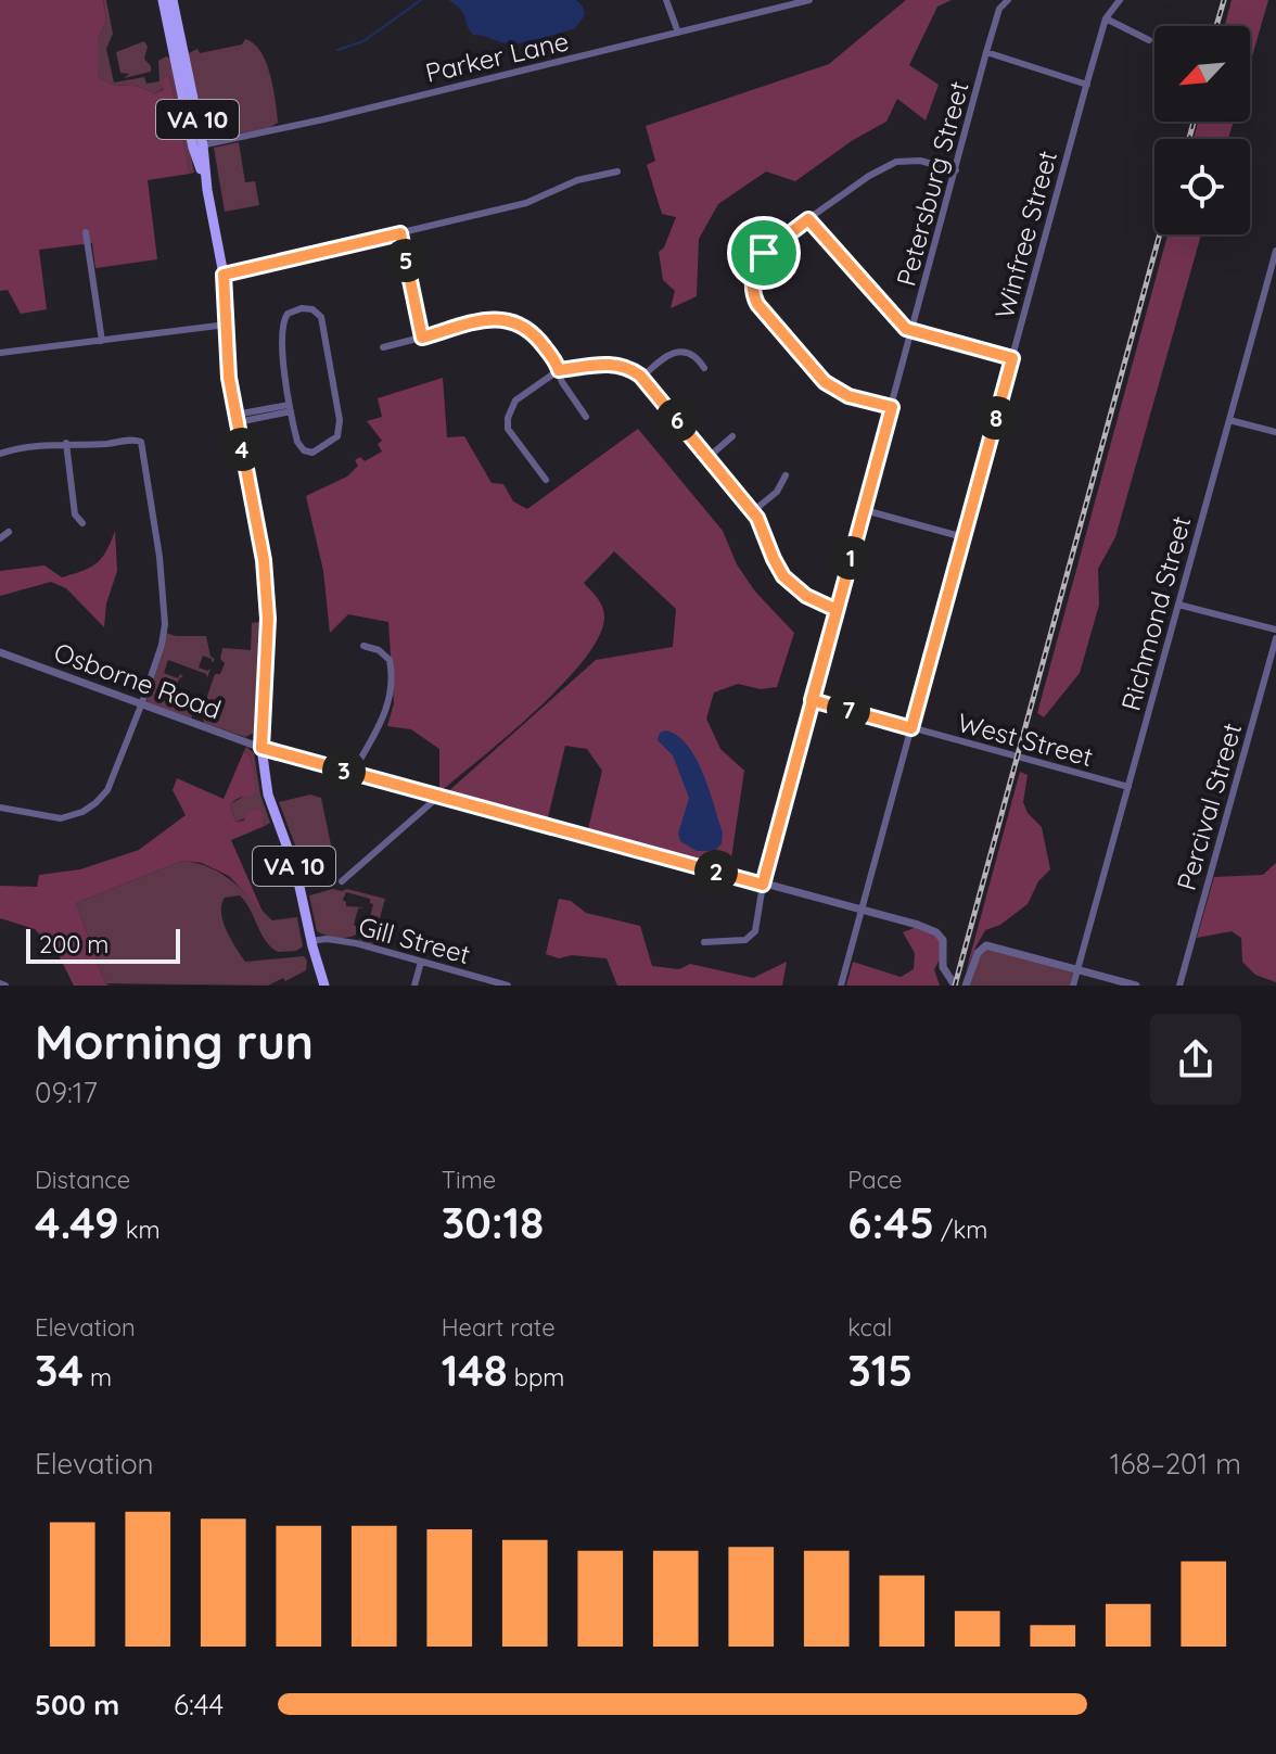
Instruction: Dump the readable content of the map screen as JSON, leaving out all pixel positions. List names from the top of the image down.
{
  "streets": {
    "main road": ["VA 10"],
    "street": [
      "Parker Lane",
      "Petersburg Street",
      "Winfree Street",
      "Richmond Street",
      "Osborne Road",
      "West Street",
      "Percival Street",
      "Gill Street"
    ]
  },
  "crossings": [
    ["Parker Lane", "VA 10"],
    ["VA 10", "Osborne Road"],
    ["VA 10", "Gill Street"],
    ["Petersburg Street", "Osborne Road"],
    ["Petersburg Street", "West Street"],
    ["Winfree Street", "Osborne Road"],
    ["Winfree Street", "West Street"],
    ["Richmond Street", "West Street"]
  ],
  "scale_bar": "200 m",
  "north": "bottom left",
  "page": {
    "pins": [
      "5",
      "8",
      "6",
      "4",
      "1",
      "7",
      "3",
      "2"
    ],
    "scale": "200 m",
    "heading": ["Morning run", "09:17"],
    "stats": [
      ["Distance", "4.49 km"],
      ["Time", "30:18"],
      ["Pace", "6:45 /km"],
      ["Elevation", "34 m"],
      ["Heart rate", "148 bpm"],
      ["kcal", "315"]
    ],
    "chart": ["Elevation", "168–201 m"],
    "list": [
      {
        "name": "500 m",
        "note": "6:44"
      }
    ]
  }
}
